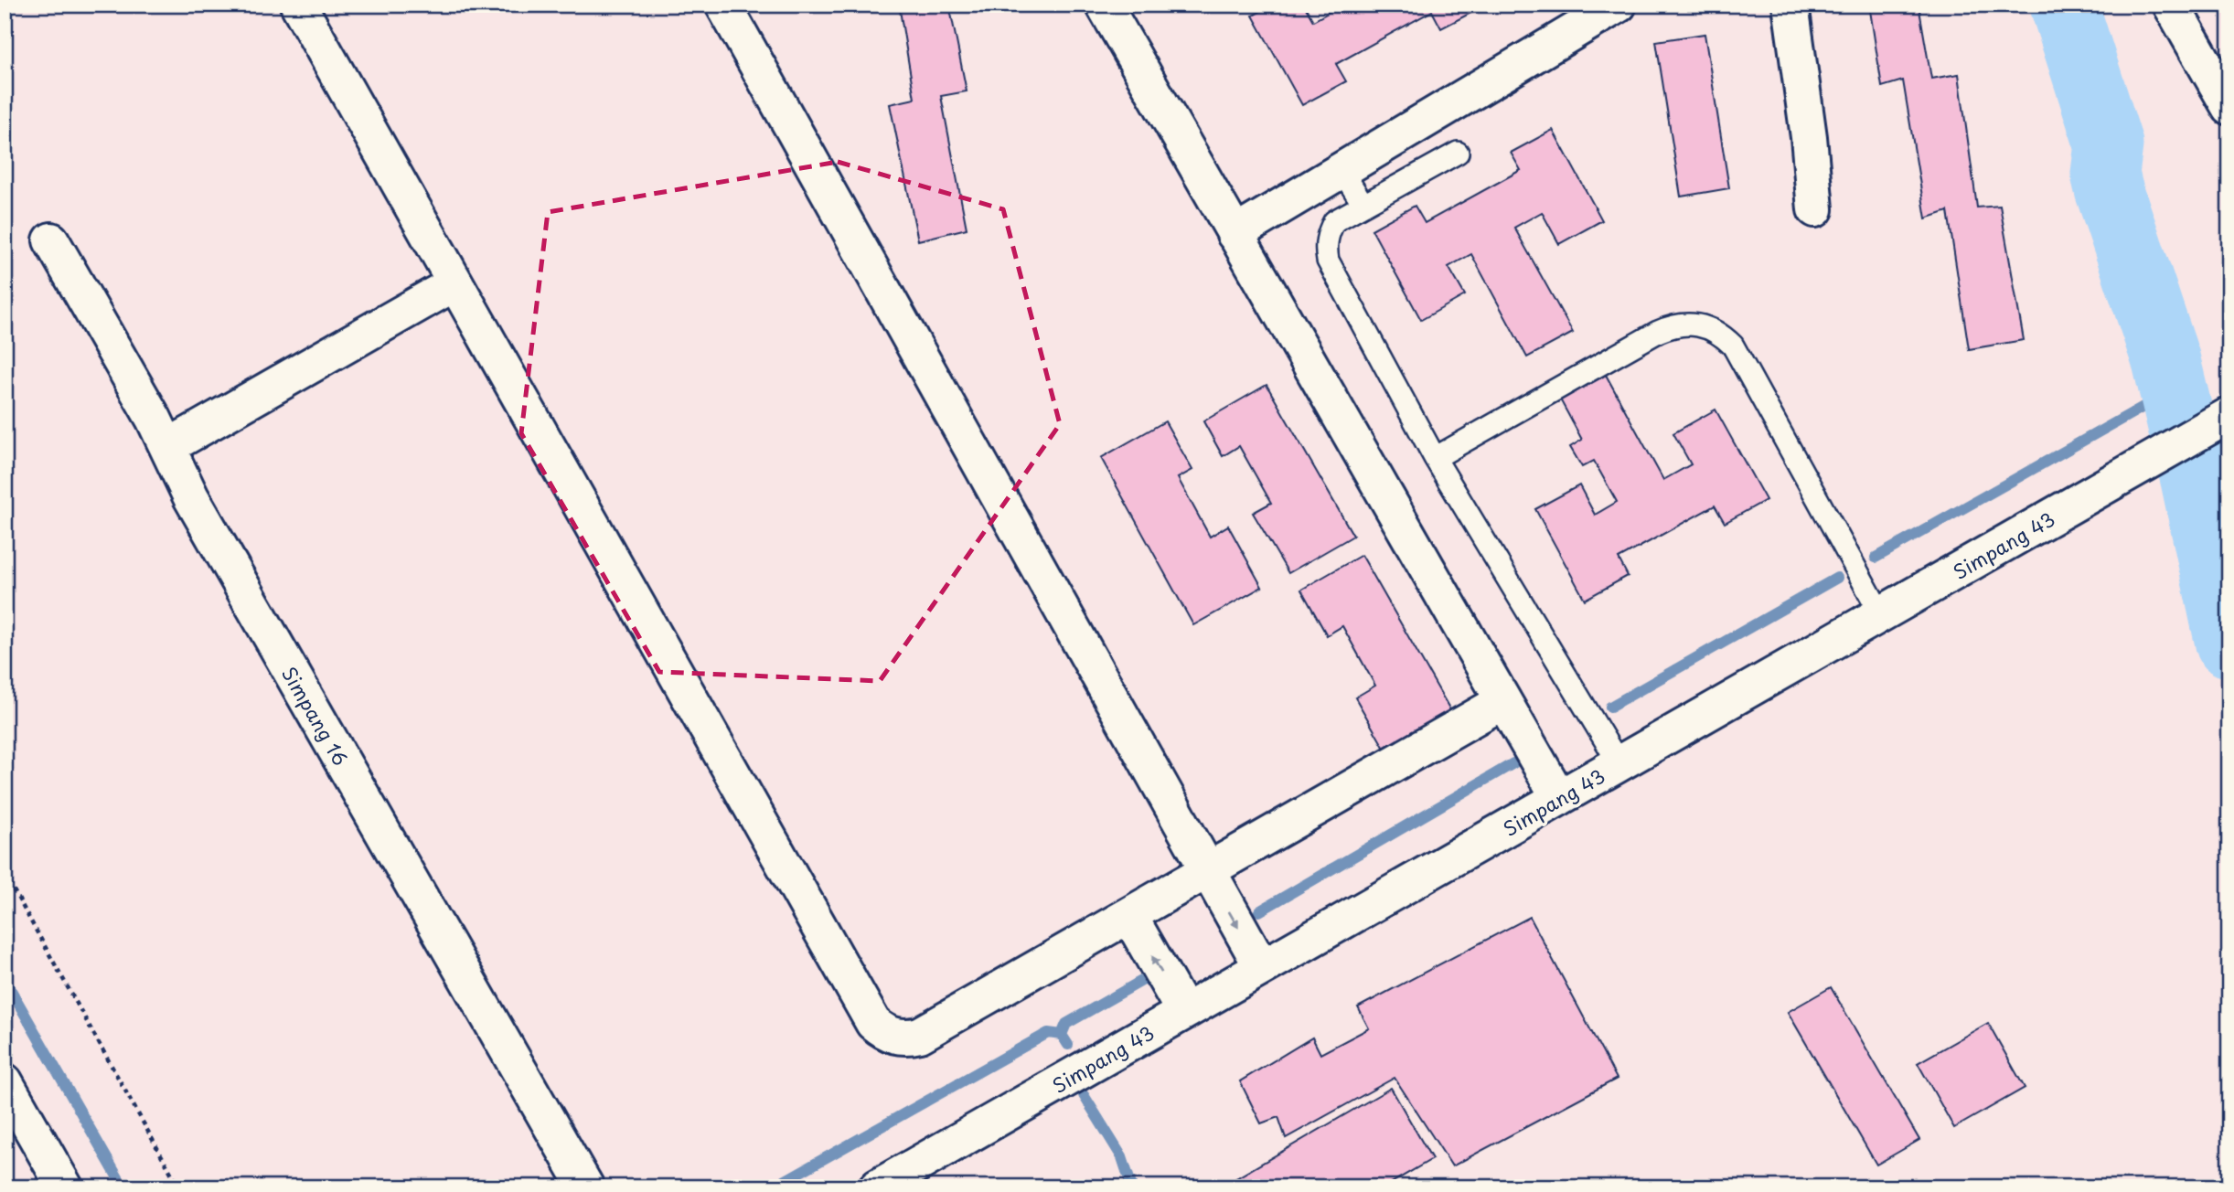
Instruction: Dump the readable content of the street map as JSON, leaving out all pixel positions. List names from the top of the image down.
{
  "streets": {
    "street": ["Simpang 43", "Simpang 16"]
  }
}
